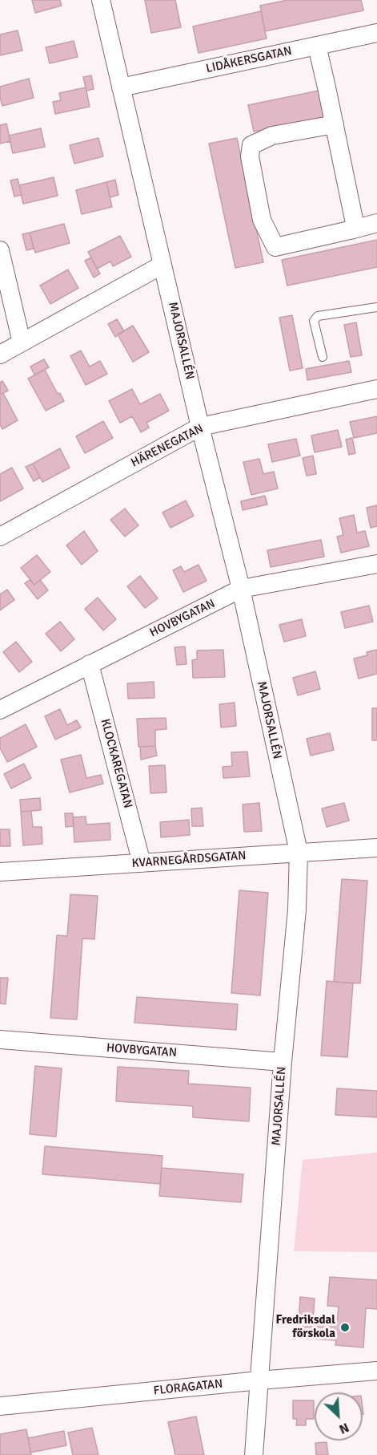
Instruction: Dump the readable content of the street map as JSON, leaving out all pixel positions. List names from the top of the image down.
{
  "streets": {
    "street": [
      "LIDÅKERSGATAN",
      "MAJORSALLÉN",
      "HÄRENEGATAN",
      "HOVBYGATAN",
      "KLOCKAREGATAN",
      "KVARNEGÅRDSGATAN",
      "FLORAGATAN"
    ]
  },
  "crossings": [
    ["LIDÅKERSGATAN", "MAJORSALLÉN"],
    ["MAJORSALLÉN", "HÄRENEGATAN"],
    ["MAJORSALLÉN", "HOVBYGATAN"],
    ["MAJORSALLÉN", "KVARNEGÅRDSGATAN"],
    ["MAJORSALLÉN", "FLORAGATAN"],
    ["HOVBYGATAN", "KLOCKAREGATAN"],
    ["KLOCKAREGATAN", "KVARNEGÅRDSGATAN"]
  ],
  "places": ["Fredriksdal förskola"],
  "north": "bottom right"
}
